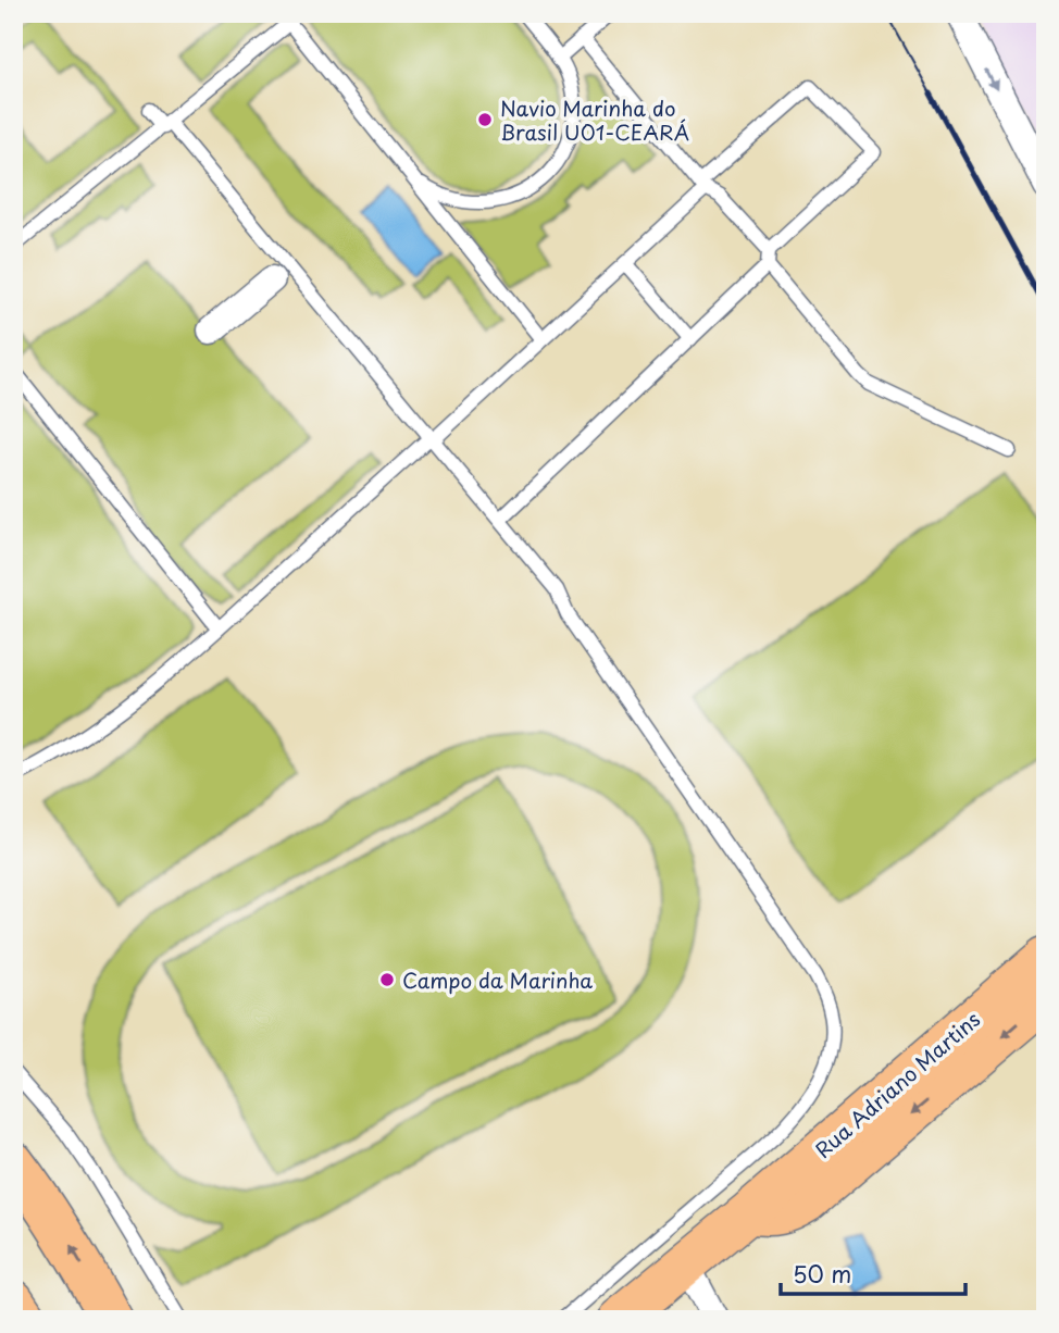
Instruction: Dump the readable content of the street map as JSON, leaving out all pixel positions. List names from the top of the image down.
{
  "streets": {
    "main road": ["Rua Adriano Martins"]
  },
  "places": ["Navio Marinha do Brasil U01-CEARÁ", "Campo da Marinha"],
  "scale_bar": "50 m"
}
